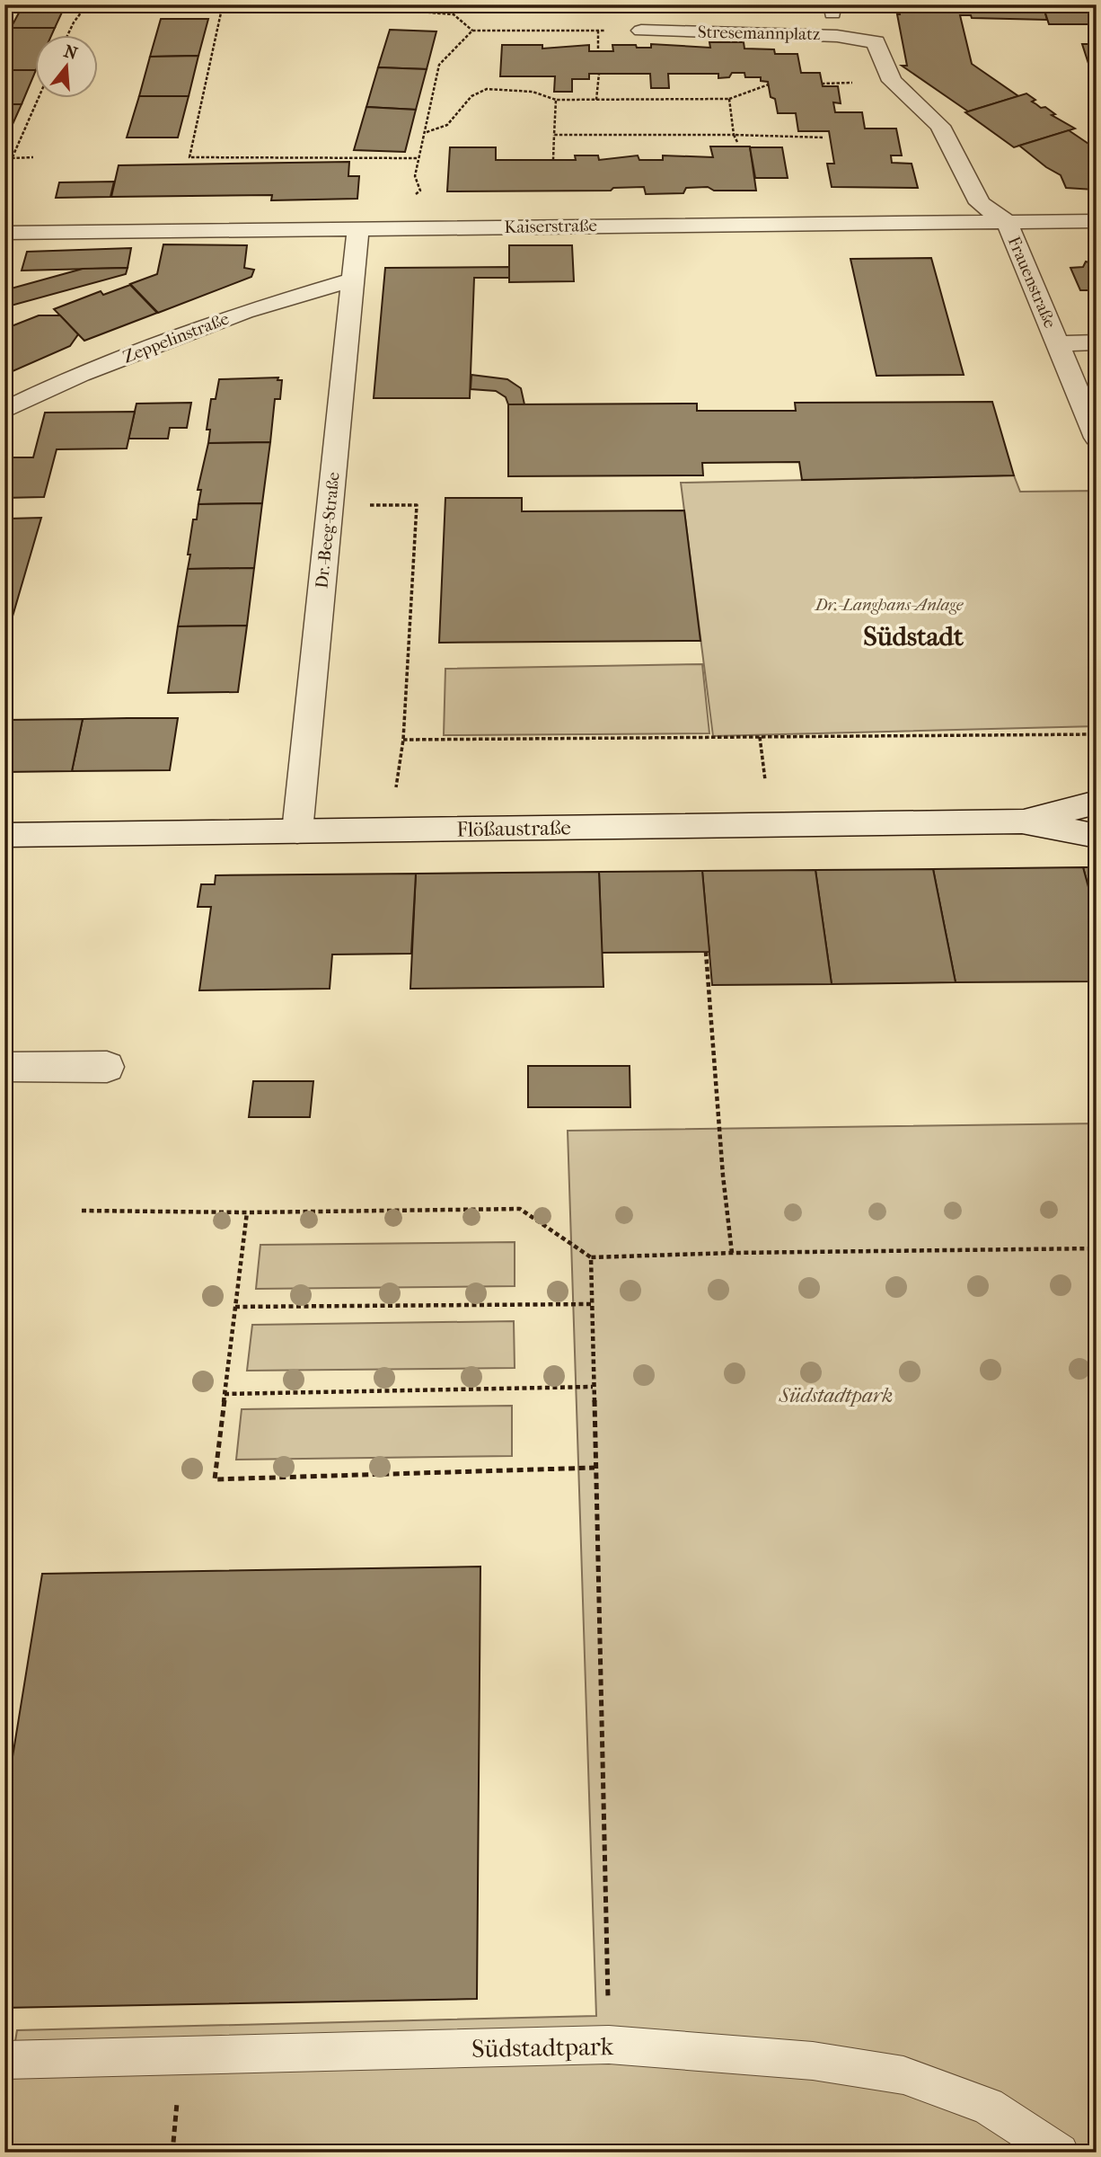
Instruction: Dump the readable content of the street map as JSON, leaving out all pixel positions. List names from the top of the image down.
{
  "streets": {
    "street": [
      "Stresemannplatz",
      "Kaiserstraße",
      "Frauenstraße",
      "Zeppelinstraße",
      "Dr.-Beeg-Straße",
      "Flößaustraße"
    ],
    "lane": ["Südstadtpark"]
  },
  "crossings": [
    ["Stresemannplatz", "Frauenstraße"],
    ["Kaiserstraße", "Frauenstraße"],
    ["Kaiserstraße", "Dr.-Beeg-Straße"],
    ["Zeppelinstraße", "Dr.-Beeg-Straße"],
    ["Dr.-Beeg-Straße", "Flößaustraße"]
  ],
  "districts": ["Südstadt"],
  "parks": ["Dr.-Langhans-Anlage", "Südstadtpark"],
  "north": "top"
}
